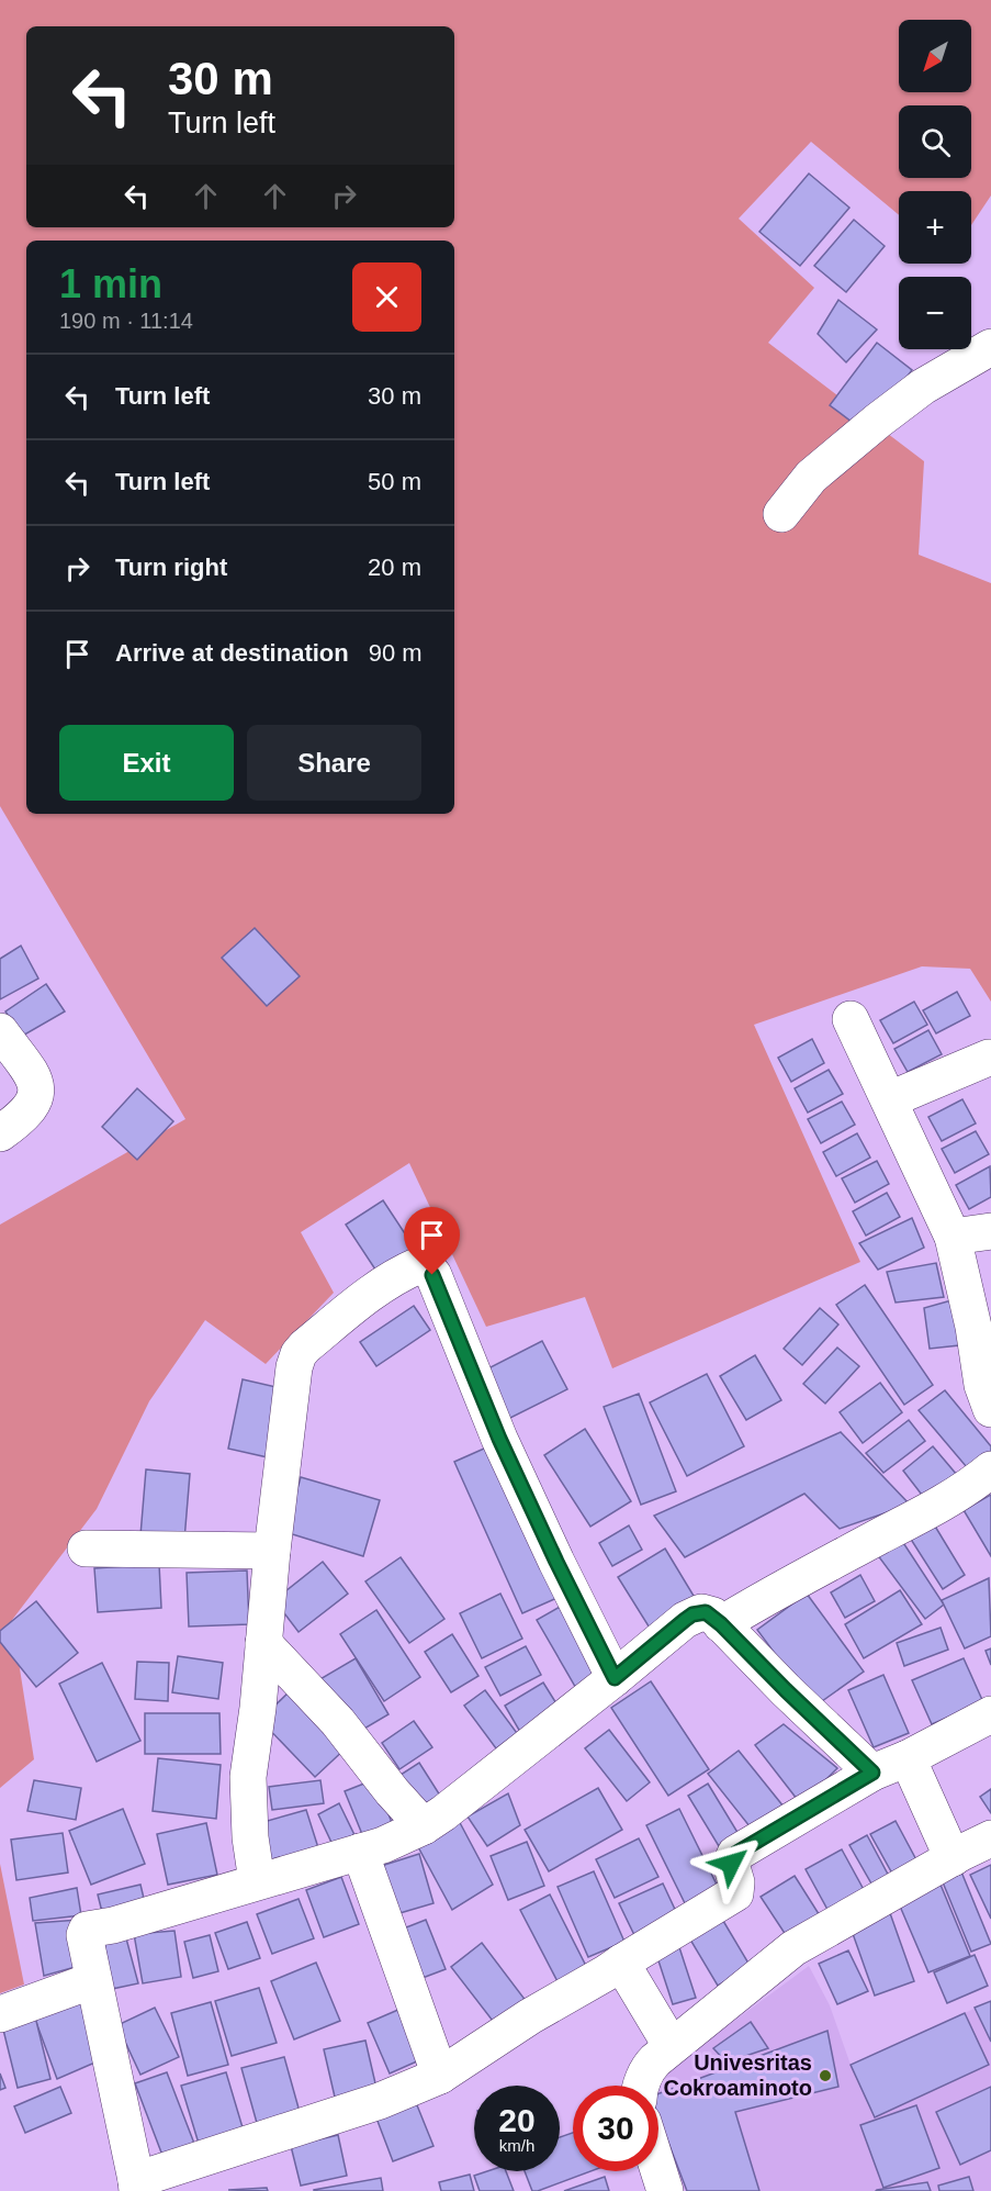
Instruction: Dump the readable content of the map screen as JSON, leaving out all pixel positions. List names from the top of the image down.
{
  "places": ["Univesritas Cokroaminoto"],
  "north": "bottom left",
  "page": {
    "map_buttons": ["+", "−"],
    "turn": ["30 m", "Turn left"],
    "heading": ["1 min", "190 m · 11:14"],
    "list": [
      {
        "name": "Turn left",
        "value": "30 m"
      },
      {
        "name": "Turn left",
        "value": "50 m"
      },
      {
        "name": "Turn right",
        "value": "20 m"
      },
      {
        "name": "Arrive at destination",
        "value": "90 m"
      }
    ],
    "buttons": ["Exit", "Share"],
    "speed": "20 km/h",
    "limit": "30"
  }
}
